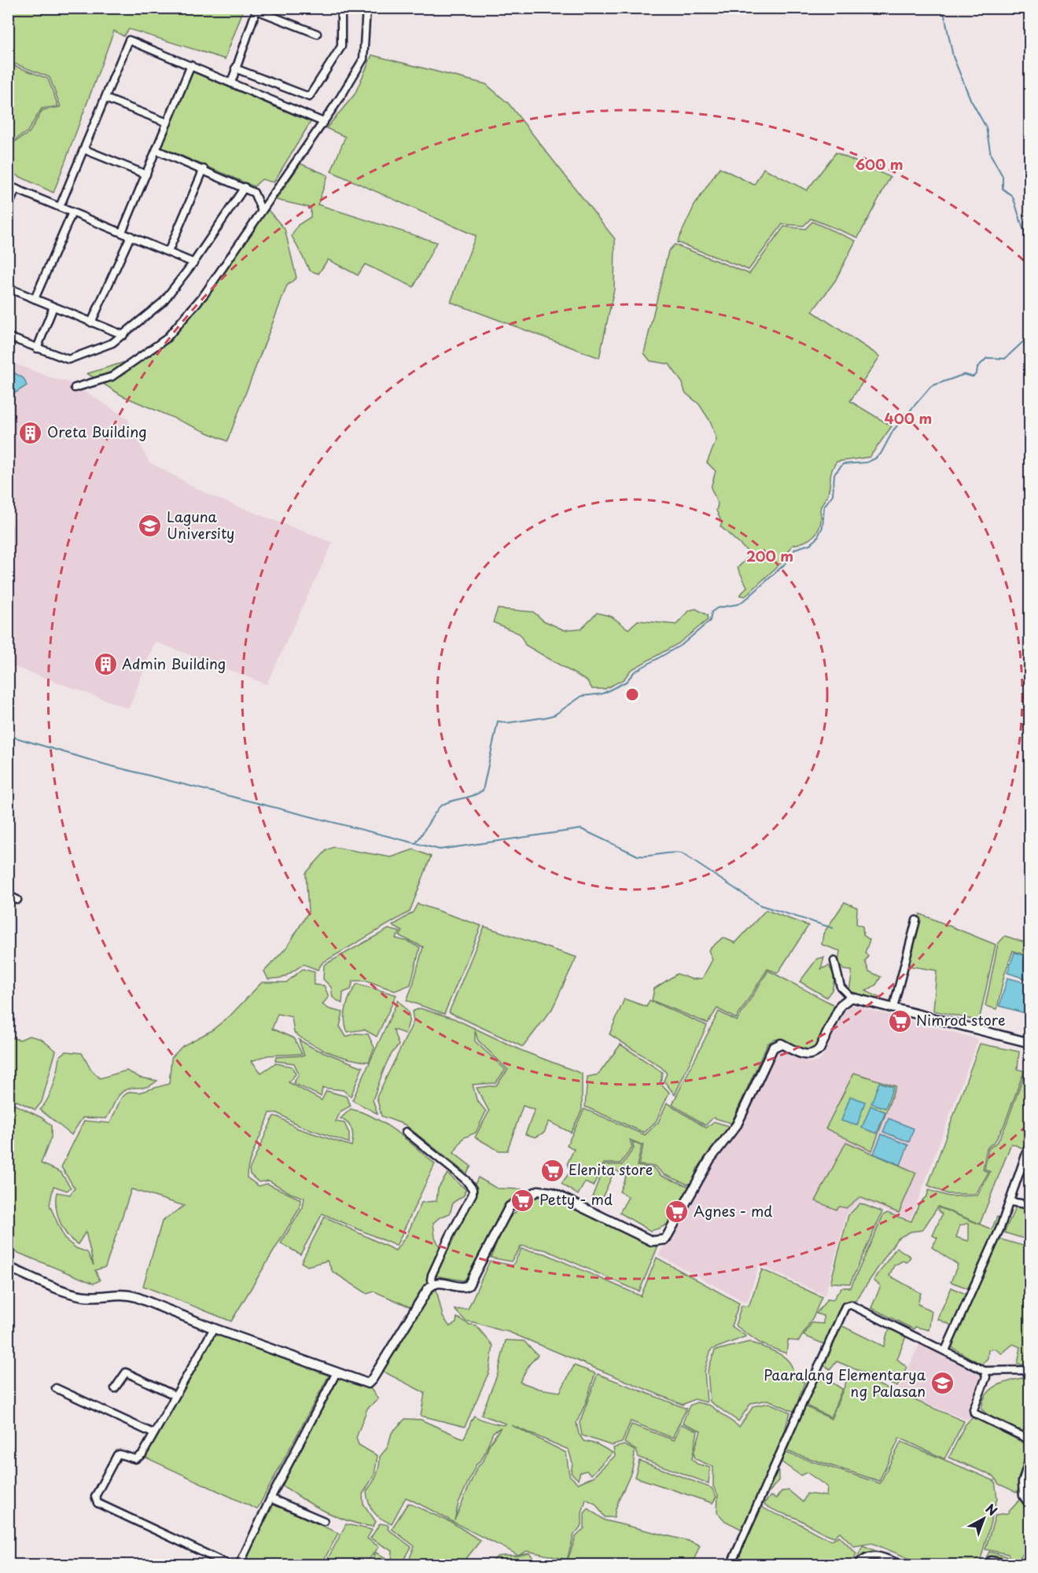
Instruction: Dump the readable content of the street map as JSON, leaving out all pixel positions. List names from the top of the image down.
{
  "places": {
    "building": ["Oreta Building", "Admin Building"],
    "school or university": ["Laguna University", "Paaralang Elementarya ng Palasan"],
    "supermarket": [
      "Nimrod store",
      "Elenita store",
      "Petty - md",
      "Agnes - md"
    ]
  },
  "north": "top right",
  "rings": ["600 m", "400 m", "200 m"]
}
